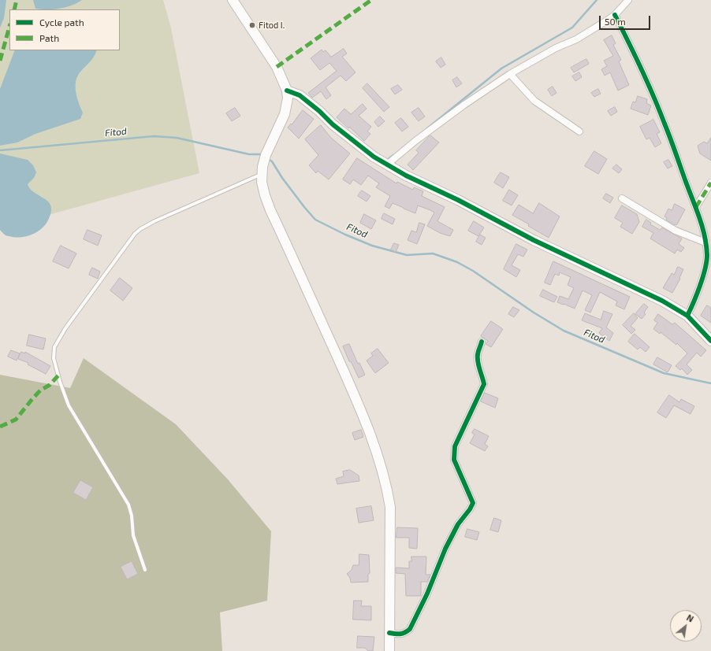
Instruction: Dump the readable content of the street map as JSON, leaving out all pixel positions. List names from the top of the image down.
{
  "water": ["Fitod"],
  "places": ["Fitod I."],
  "legend": ["Cycle path", "Path"],
  "scale_bar": "50 m",
  "north": "top right"
}
